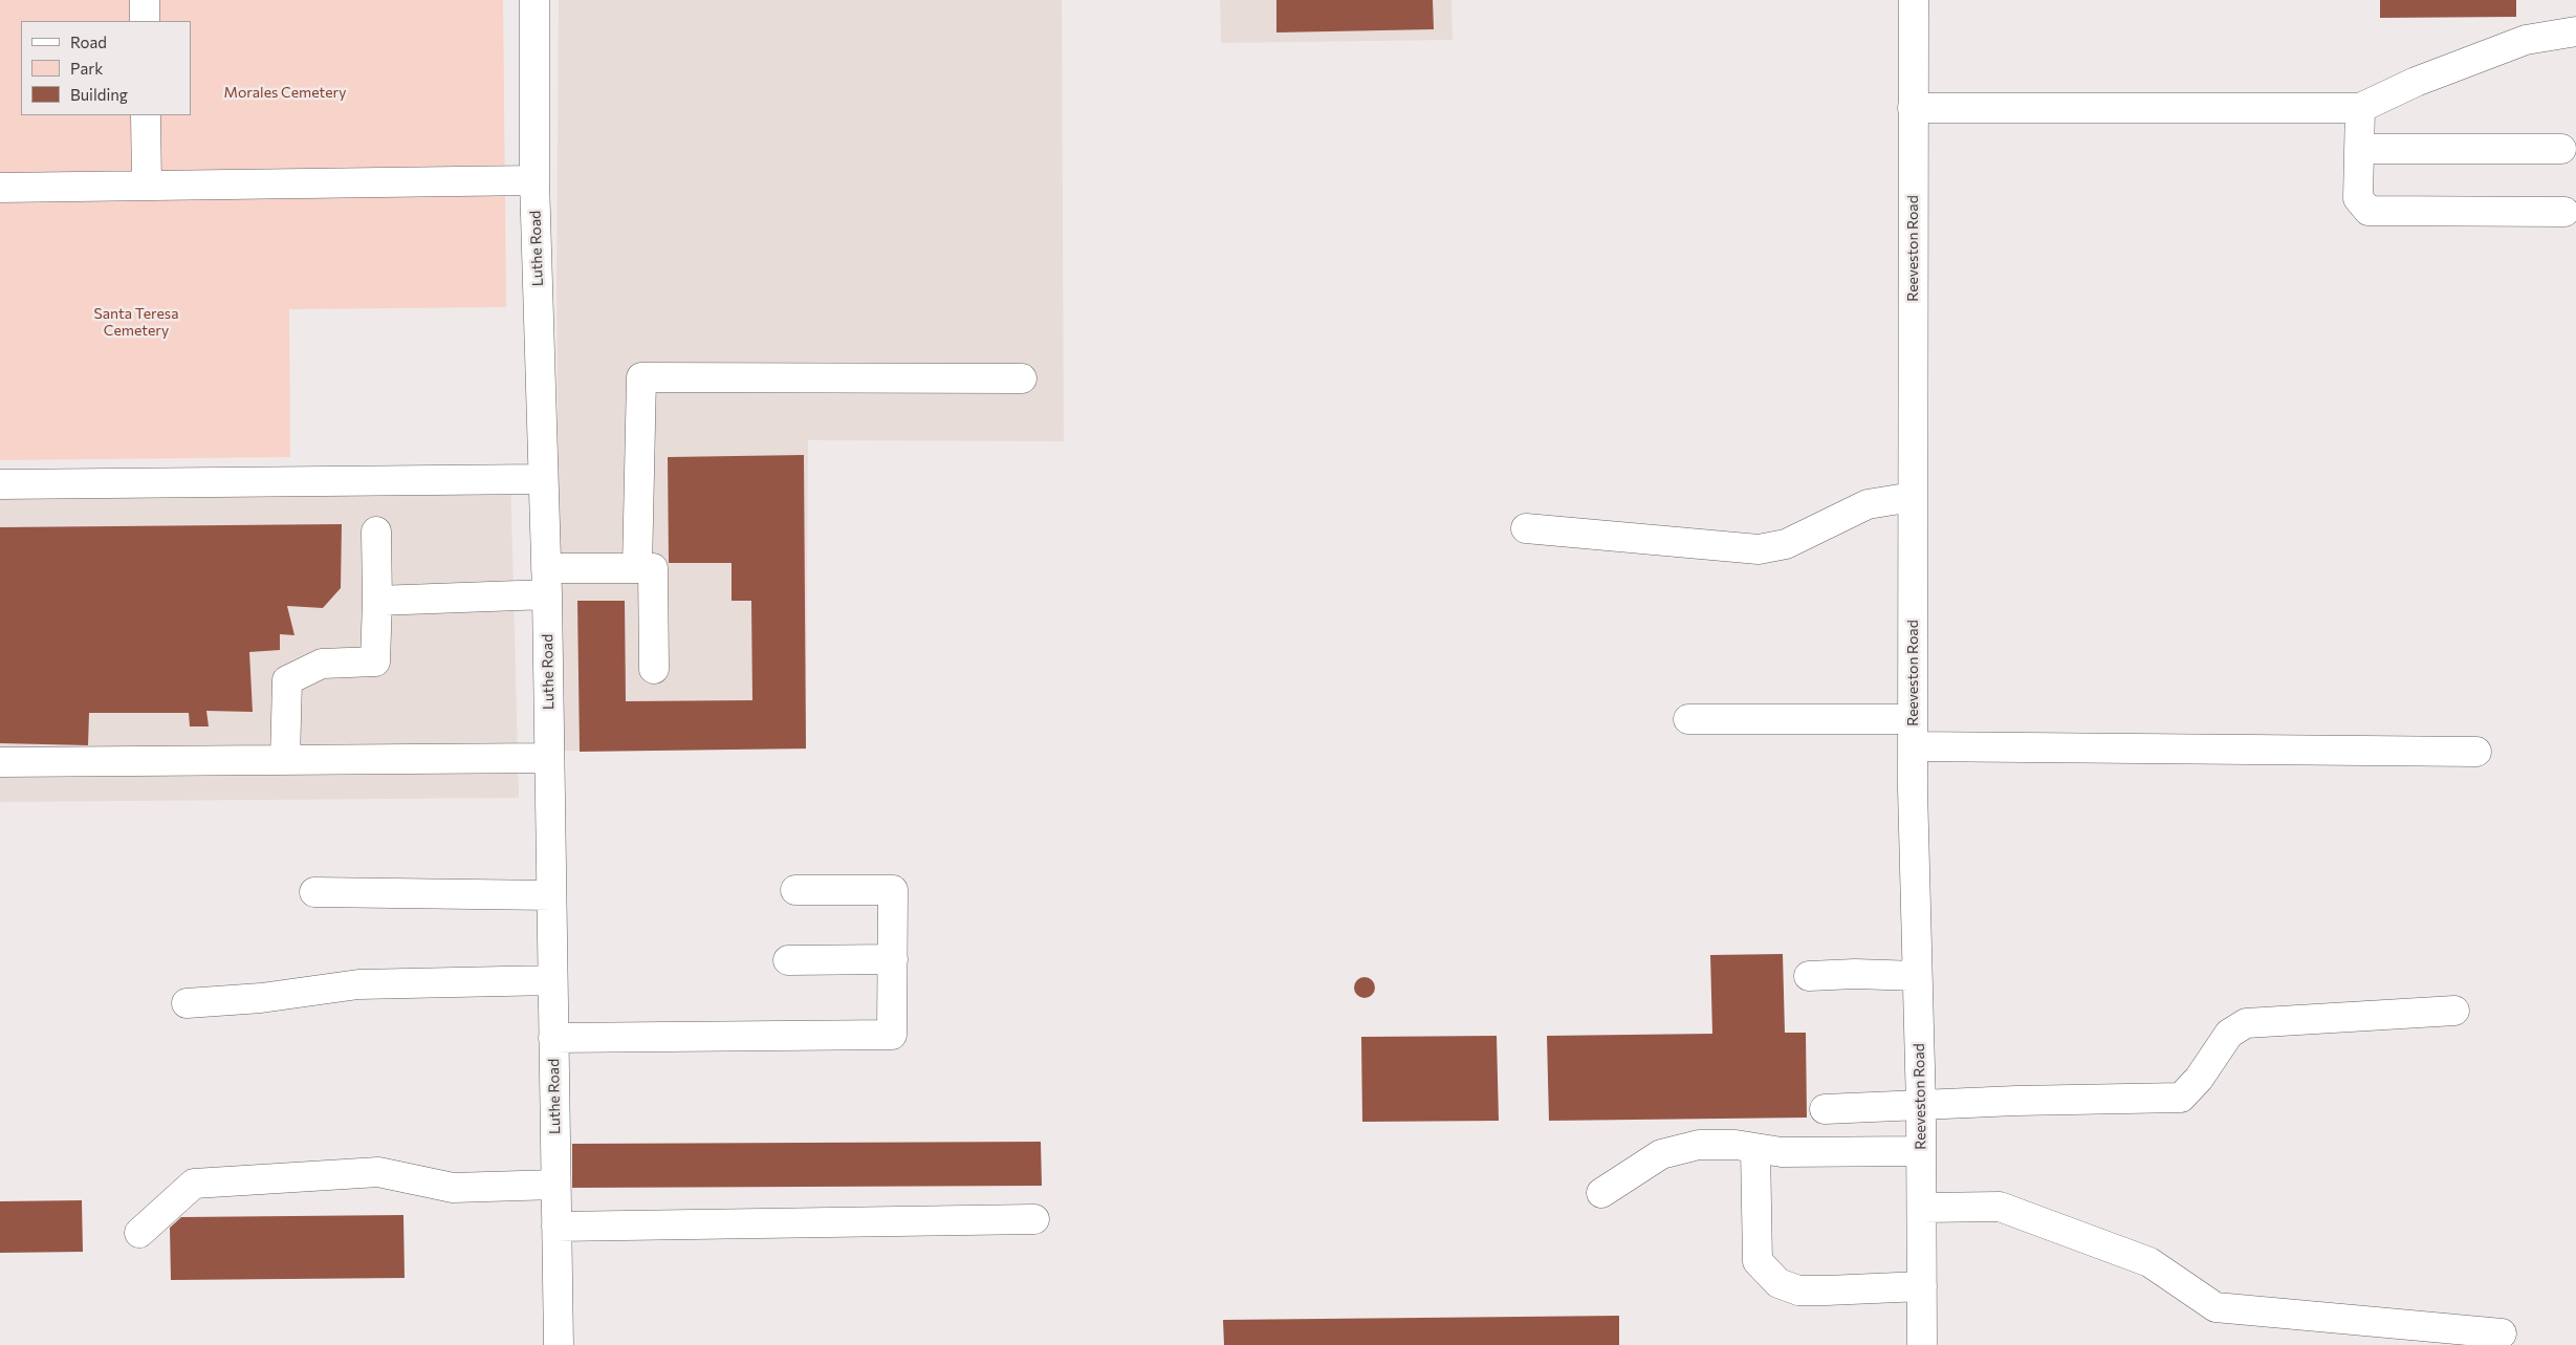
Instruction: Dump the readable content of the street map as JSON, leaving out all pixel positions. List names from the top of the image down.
{
  "streets": {
    "street": ["Luthe Road", "Reeveston Road"]
  },
  "parks": ["Morales Cemetery", "Santa Teresa Cemetery"],
  "legend": ["Road", "Park", "Building"]
}
